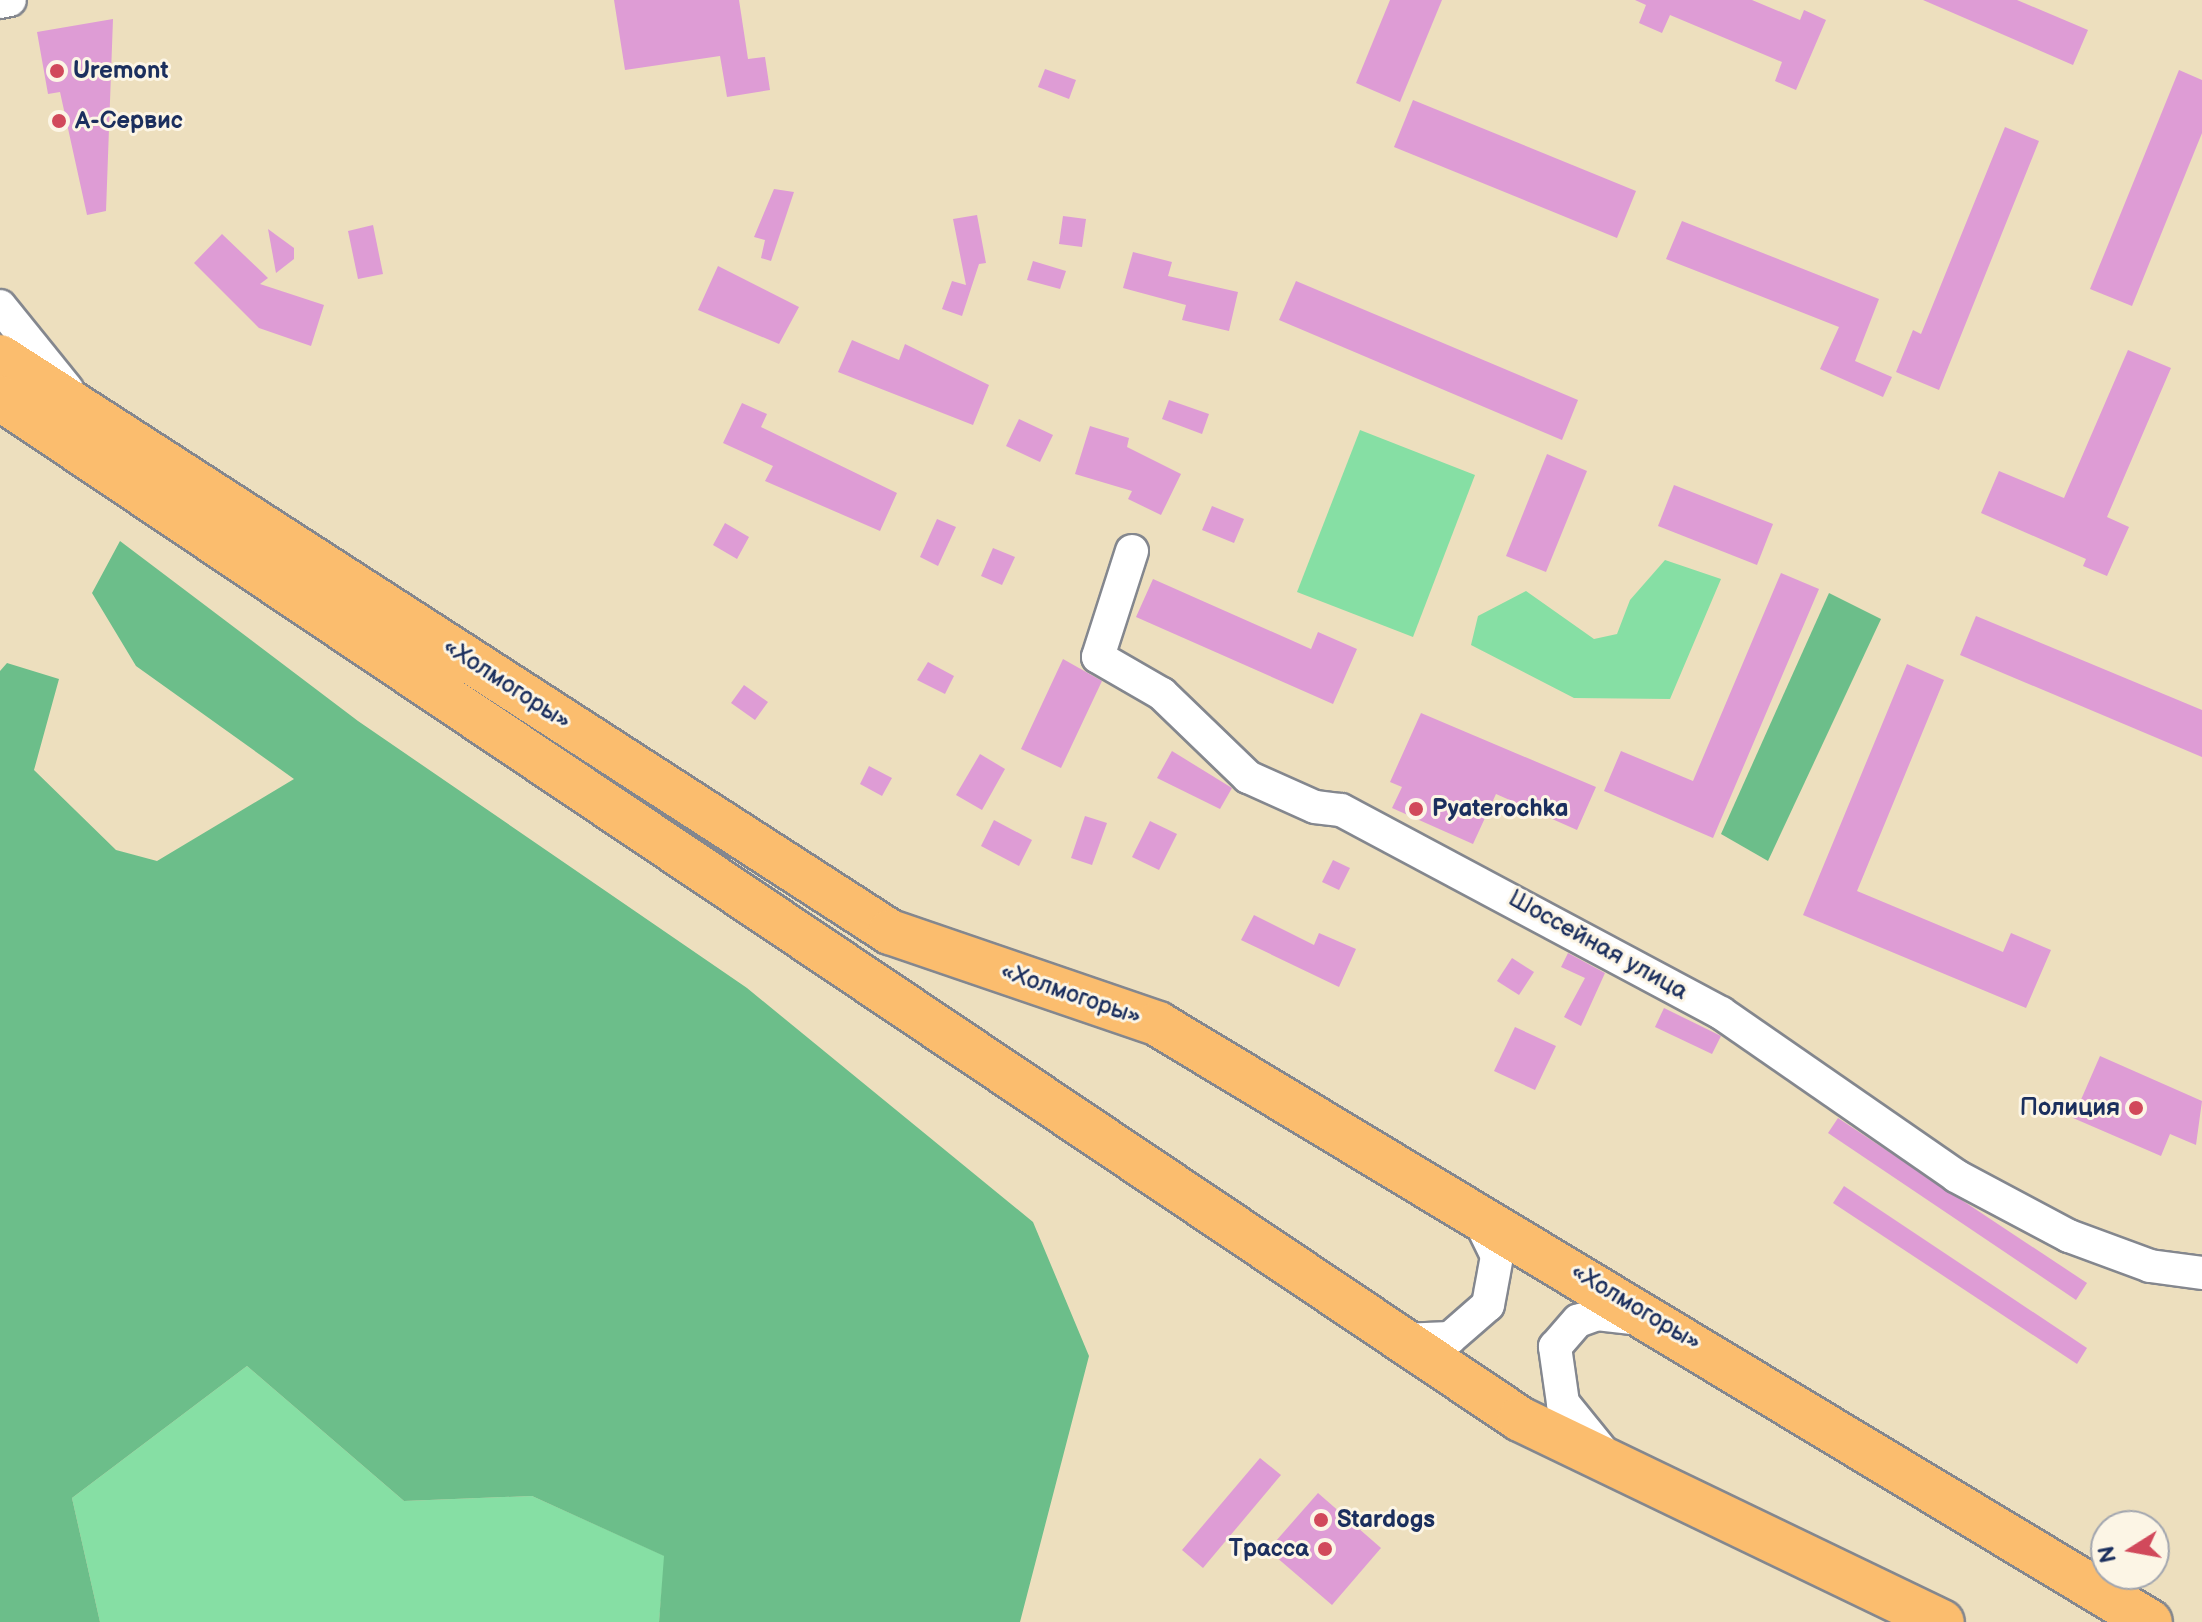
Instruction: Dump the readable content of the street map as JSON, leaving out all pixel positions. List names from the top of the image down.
{
  "streets": {
    "highway": ["«Холмогоры»"],
    "street": ["Шоссейная улица"]
  },
  "places": [
    "Uremont",
    "А-Сервис",
    "Pyaterochka",
    "Полиция",
    "Stardogs",
    "Трасса"
  ],
  "north": "left"
}
